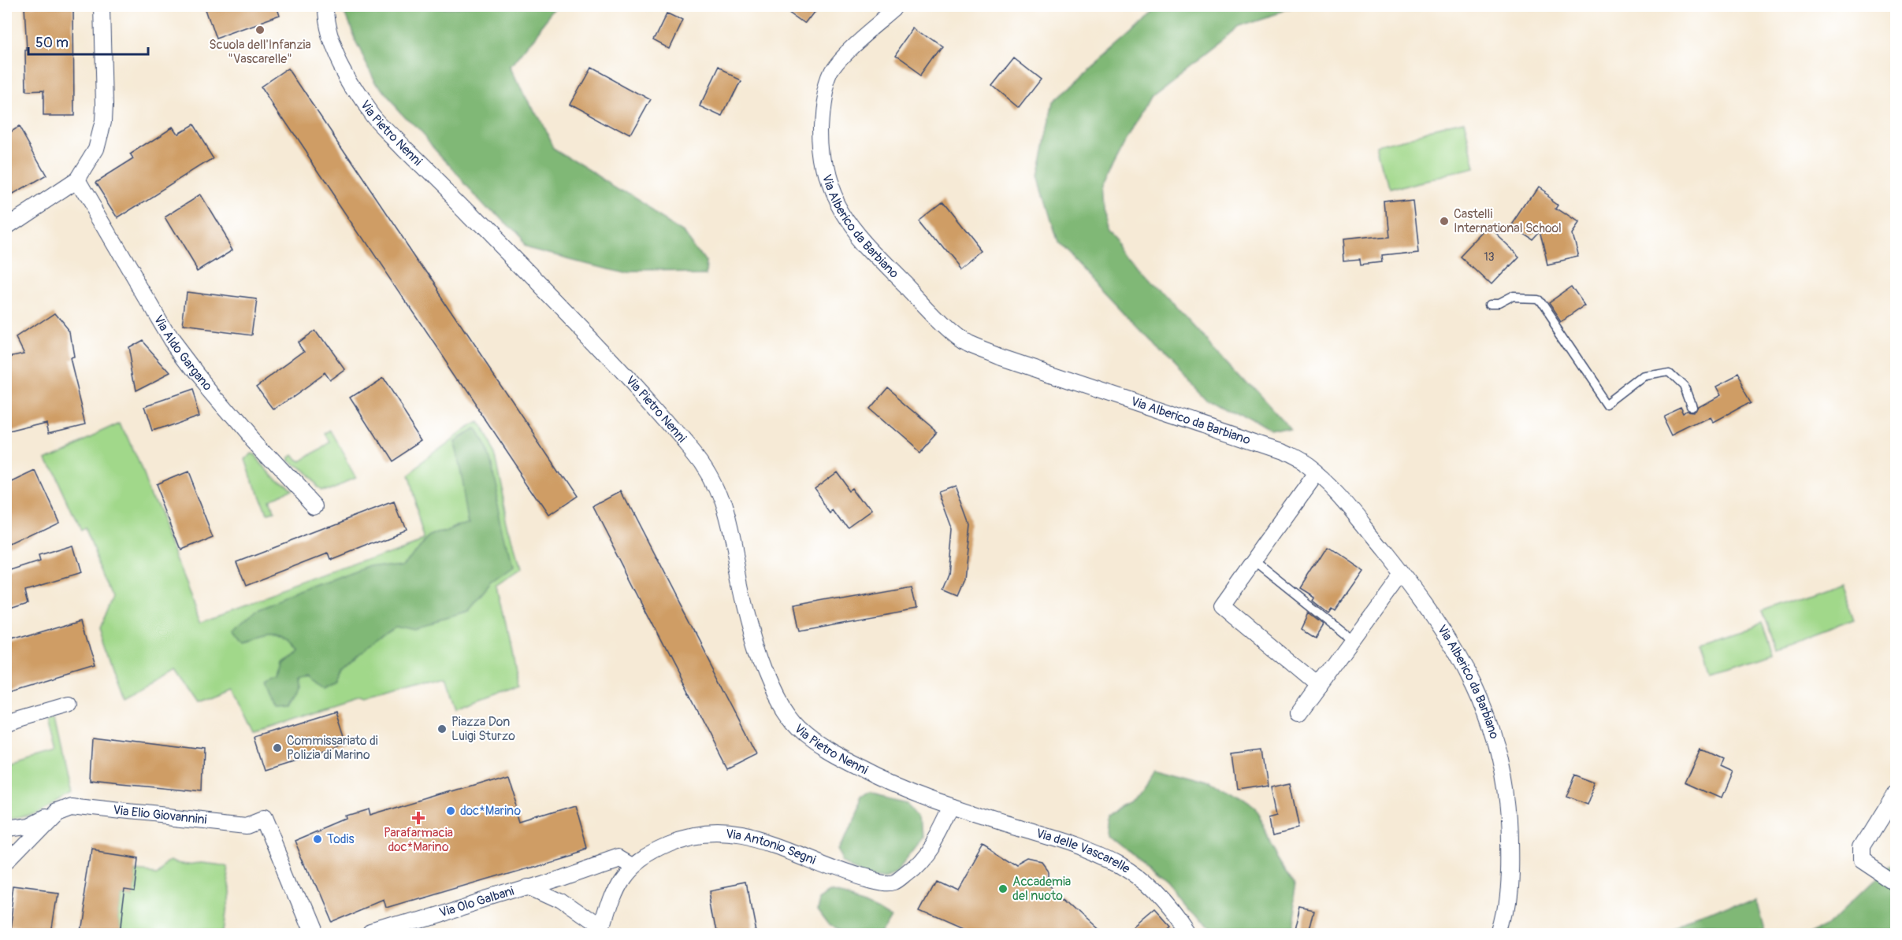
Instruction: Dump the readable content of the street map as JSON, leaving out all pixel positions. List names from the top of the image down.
{
  "streets": {
    "street": [
      "Via Pietro Nenni",
      "Via Alberico da Barbiano",
      "Via Aldo Gargano",
      "Via Elio Giovannini",
      "Via Antonio Segni",
      "Via delle Vascarelle",
      "Via Olo Galbani"
    ]
  },
  "crossings": [
    ["Via Pietro Nenni", "Via Antonio Segni"],
    ["Via Pietro Nenni", "Via delle Vascarelle"],
    ["Via Antonio Segni", "Via delle Vascarelle"],
    ["Via Antonio Segni", "Via Olo Galbani"]
  ],
  "places": {
    "other": [
      "Scuola dell'Infanzia \"Vascarelle\"",
      "Castelli International School",
      "Piazza Don Luigi Sturzo",
      "Commissariato di Polizia di Marino",
      "doc*Marino",
      "Todis",
      "Accademia del nuoto"
    ],
    "health": ["Parafarmacia doc*Marino"]
  },
  "house_numbers": ["13"],
  "scale_bar": "50 m"
}
